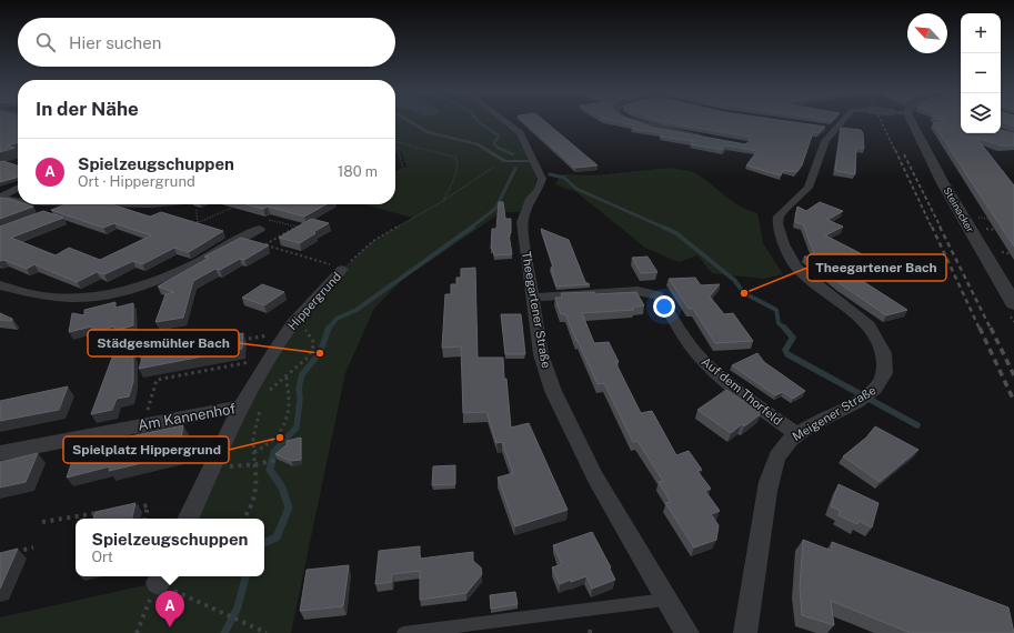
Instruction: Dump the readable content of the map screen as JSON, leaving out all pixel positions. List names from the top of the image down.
{
  "streets": {
    "street": [
      "Steinacker",
      "Hippergrund",
      "Theegartener Straße",
      "Auf dem Thorfeld",
      "Meigener Straße",
      "Am Kannenhof"
    ]
  },
  "crossings": [
    ["Hippergrund", "Am Kannenhof"],
    ["Theegartener Straße", "Auf dem Thorfeld"],
    ["Auf dem Thorfeld", "Meigener Straße"]
  ],
  "places": ["Theegartener Bach", "Städgesmühler Bach", "Spielplatz Hippergrund"],
  "north": "top left",
  "page": {
    "map_buttons": ["+", "−"],
    "search": "Hier suchen",
    "heading": "In der Nähe",
    "list": [
      {
        "mark": "A",
        "name": "Spielzeugschuppen",
        "note": "Ort · Hippergrund",
        "value": "180 m"
      }
    ],
    "popup": ["Spielzeugschuppen", "Ort"],
    "pins": "A"
  }
}
